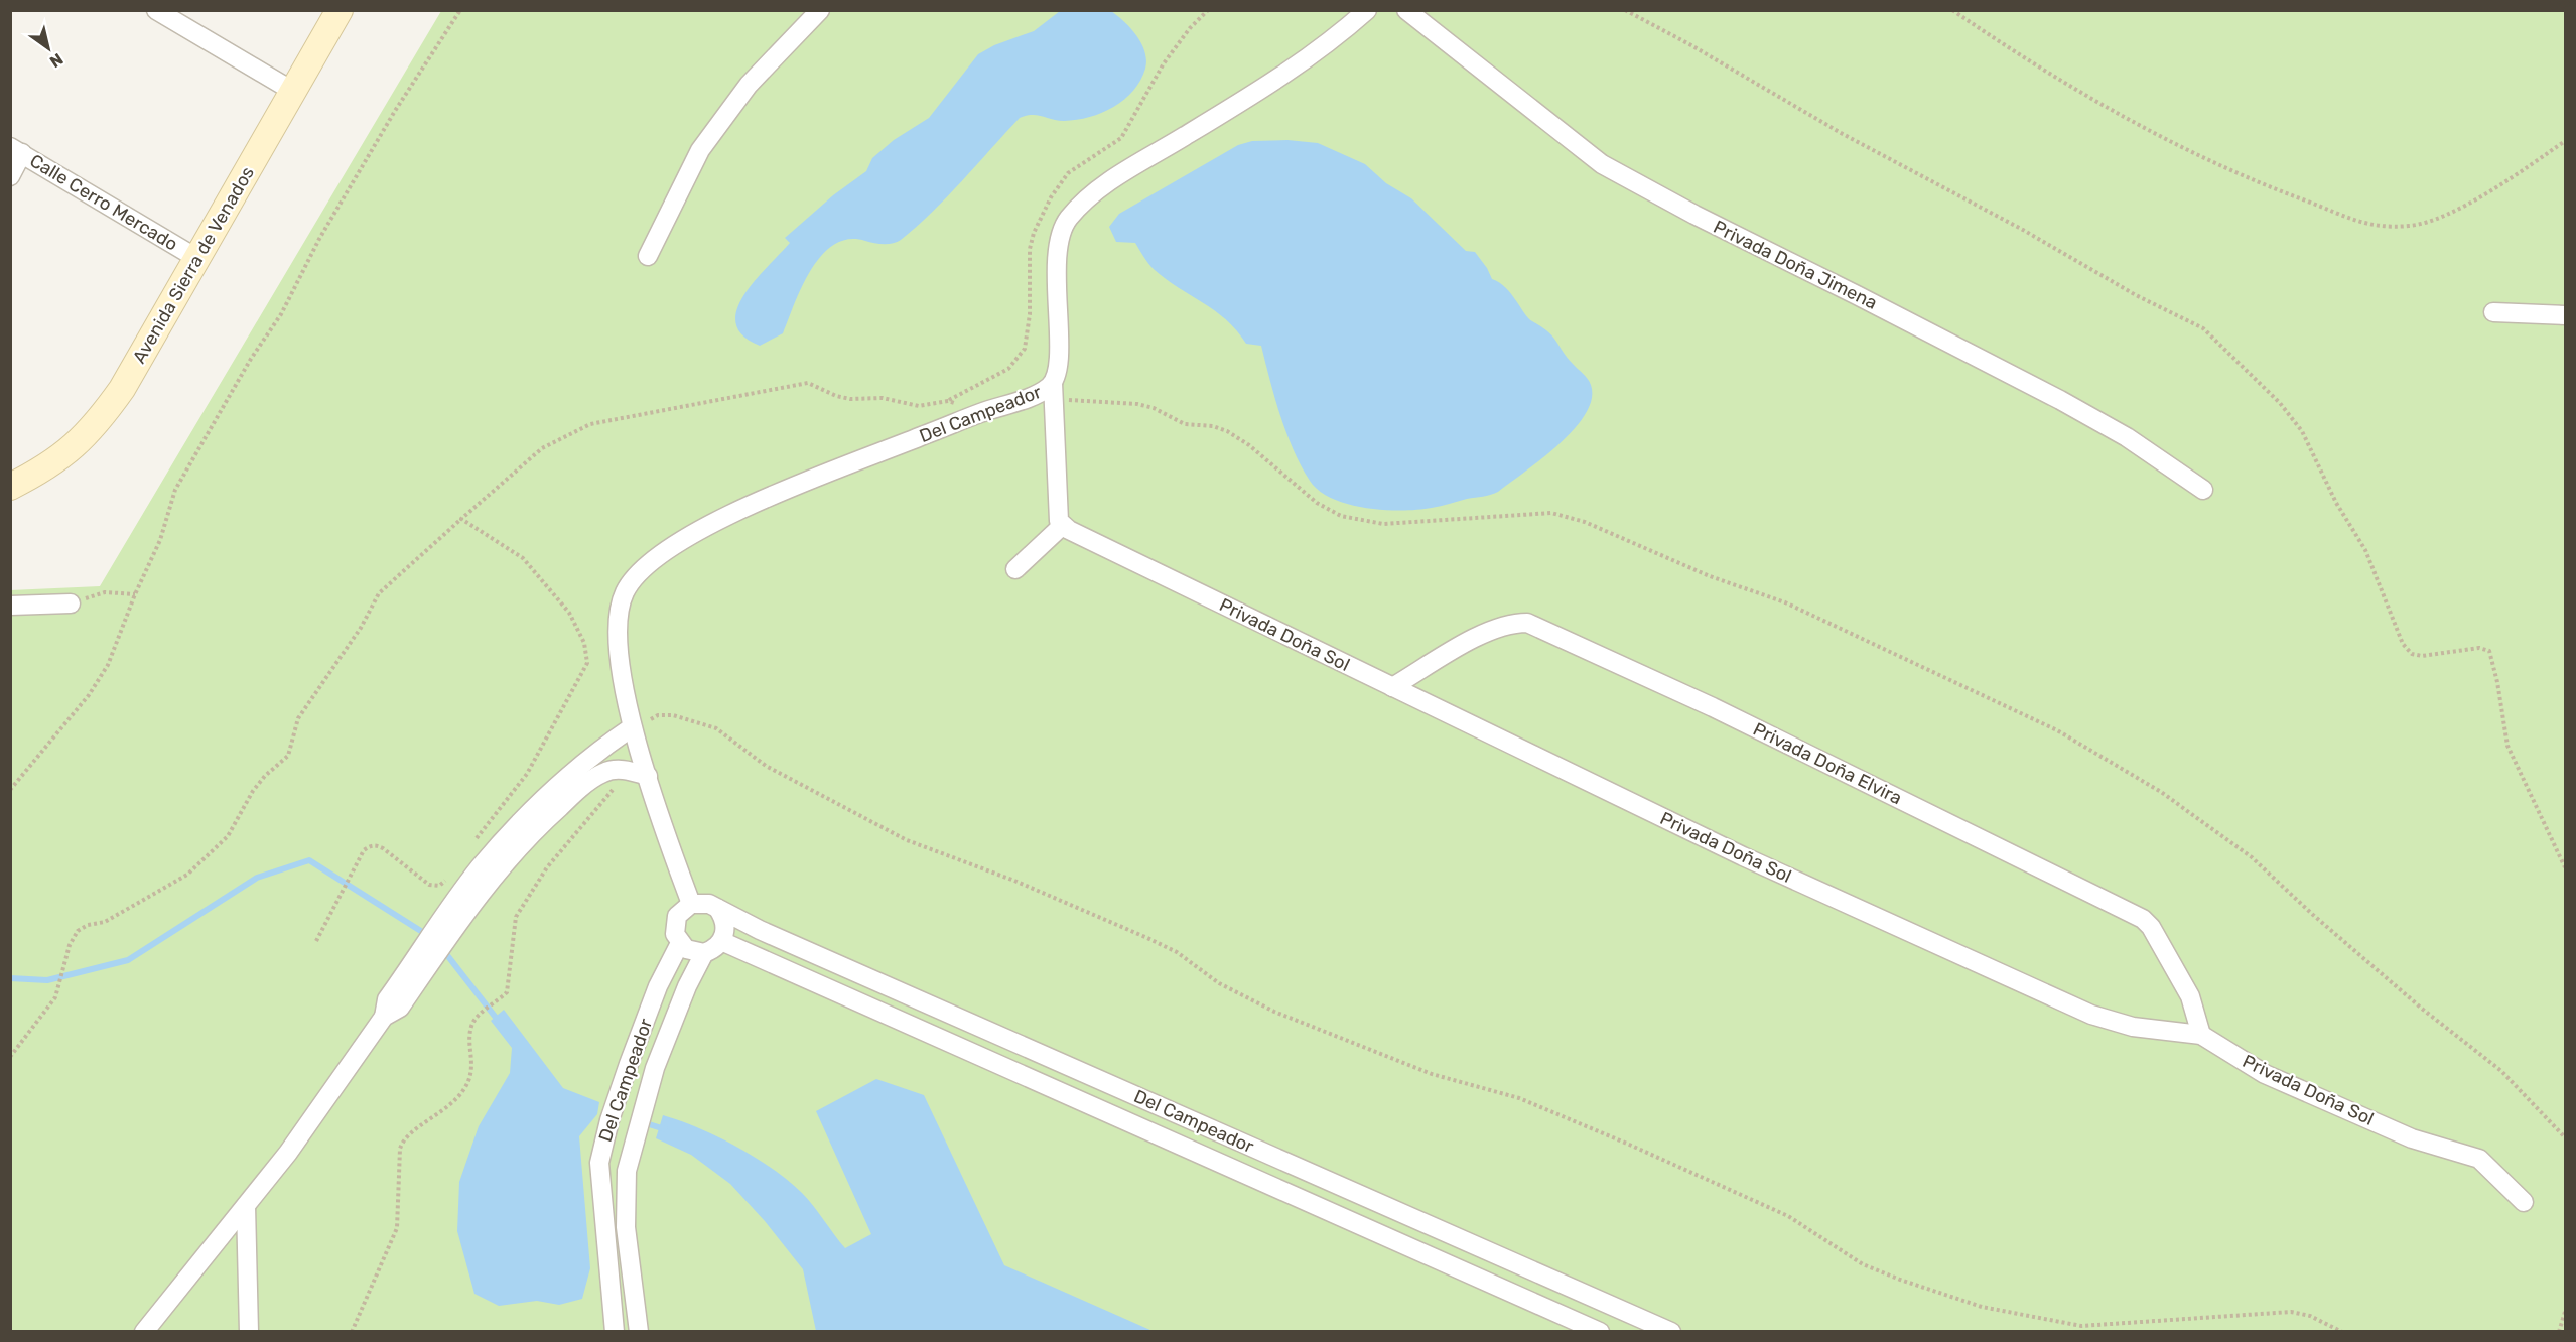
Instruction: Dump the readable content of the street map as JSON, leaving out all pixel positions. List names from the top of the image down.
{
  "streets": {
    "street": [
      "Calle Cerro Mercado",
      "Avenida Sierra de Venados",
      "Privada Doña Jimena",
      "Del Campeador",
      "Privada Doña Sol",
      "Privada Doña Elvira"
    ]
  },
  "crossings": [
    ["Calle Cerro Mercado", "Avenida Sierra de Venados"],
    ["Privada Doña Sol", "Privada Doña Elvira"]
  ],
  "north": "bottom right"
}
